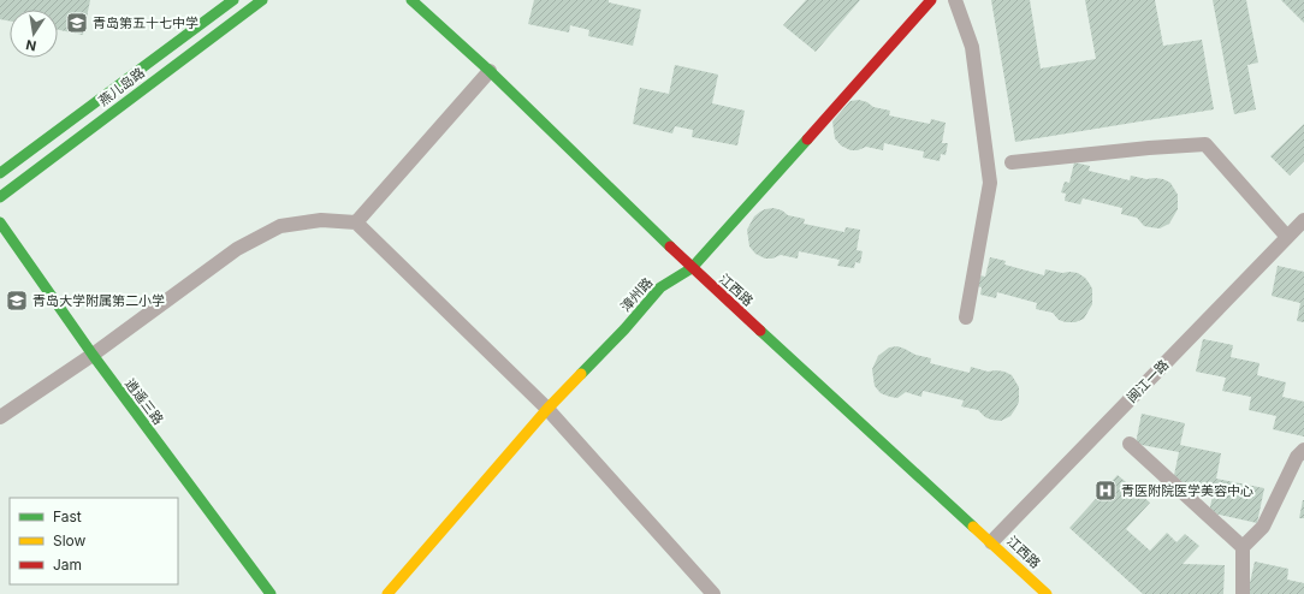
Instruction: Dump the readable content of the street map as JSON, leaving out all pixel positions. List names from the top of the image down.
{
  "streets": {
    "main road": [
      "燕儿岛路",
      "江西路",
      "漳州路",
      "逍遥三路"
    ],
    "street": ["闽江一路"]
  },
  "crossings": [
    ["江西路", "漳州路"],
    ["江西路", "闽江一路"]
  ],
  "places": {
    "school or university": ["青岛第五十七中学", "青岛大学附属第二小学"],
    "hospital": ["青医附院医学美容中心"]
  },
  "legend": ["Fast", "Slow", "Jam"],
  "north": "bottom"
}
